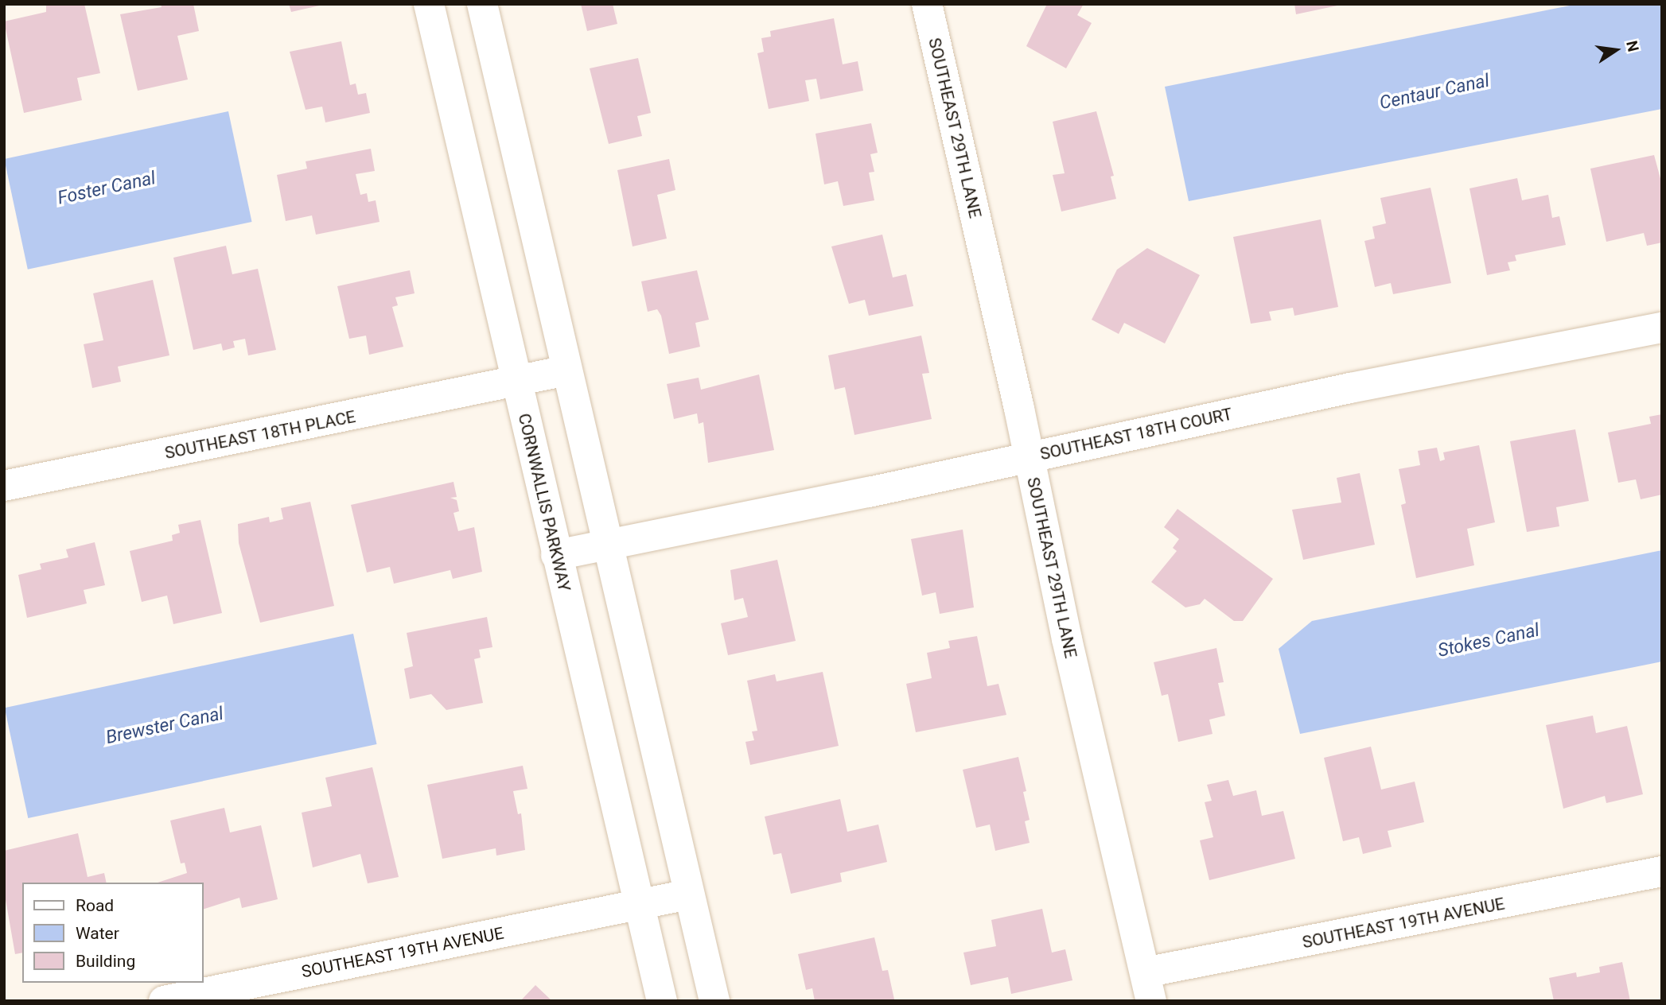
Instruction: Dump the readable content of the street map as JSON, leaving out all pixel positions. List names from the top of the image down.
{
  "streets": {
    "street": [
      "SOUTHEAST 29TH LANE",
      "SOUTHEAST 18TH COURT",
      "SOUTHEAST 18TH PLACE",
      "CORNWALLIS PARKWAY",
      "SOUTHEAST 19TH AVENUE"
    ]
  },
  "crossings": [
    ["SOUTHEAST 29TH LANE", "SOUTHEAST 18TH COURT"],
    ["SOUTHEAST 29TH LANE", "SOUTHEAST 19TH AVENUE"],
    ["SOUTHEAST 18TH COURT", "CORNWALLIS PARKWAY"],
    ["SOUTHEAST 18TH PLACE", "CORNWALLIS PARKWAY"],
    ["CORNWALLIS PARKWAY", "SOUTHEAST 19TH AVENUE"]
  ],
  "water": [
    "Centaur Canal",
    "Foster Canal",
    "Stokes Canal",
    "Brewster Canal"
  ],
  "legend": ["Road", "Water", "Building"],
  "north": "right"
}
